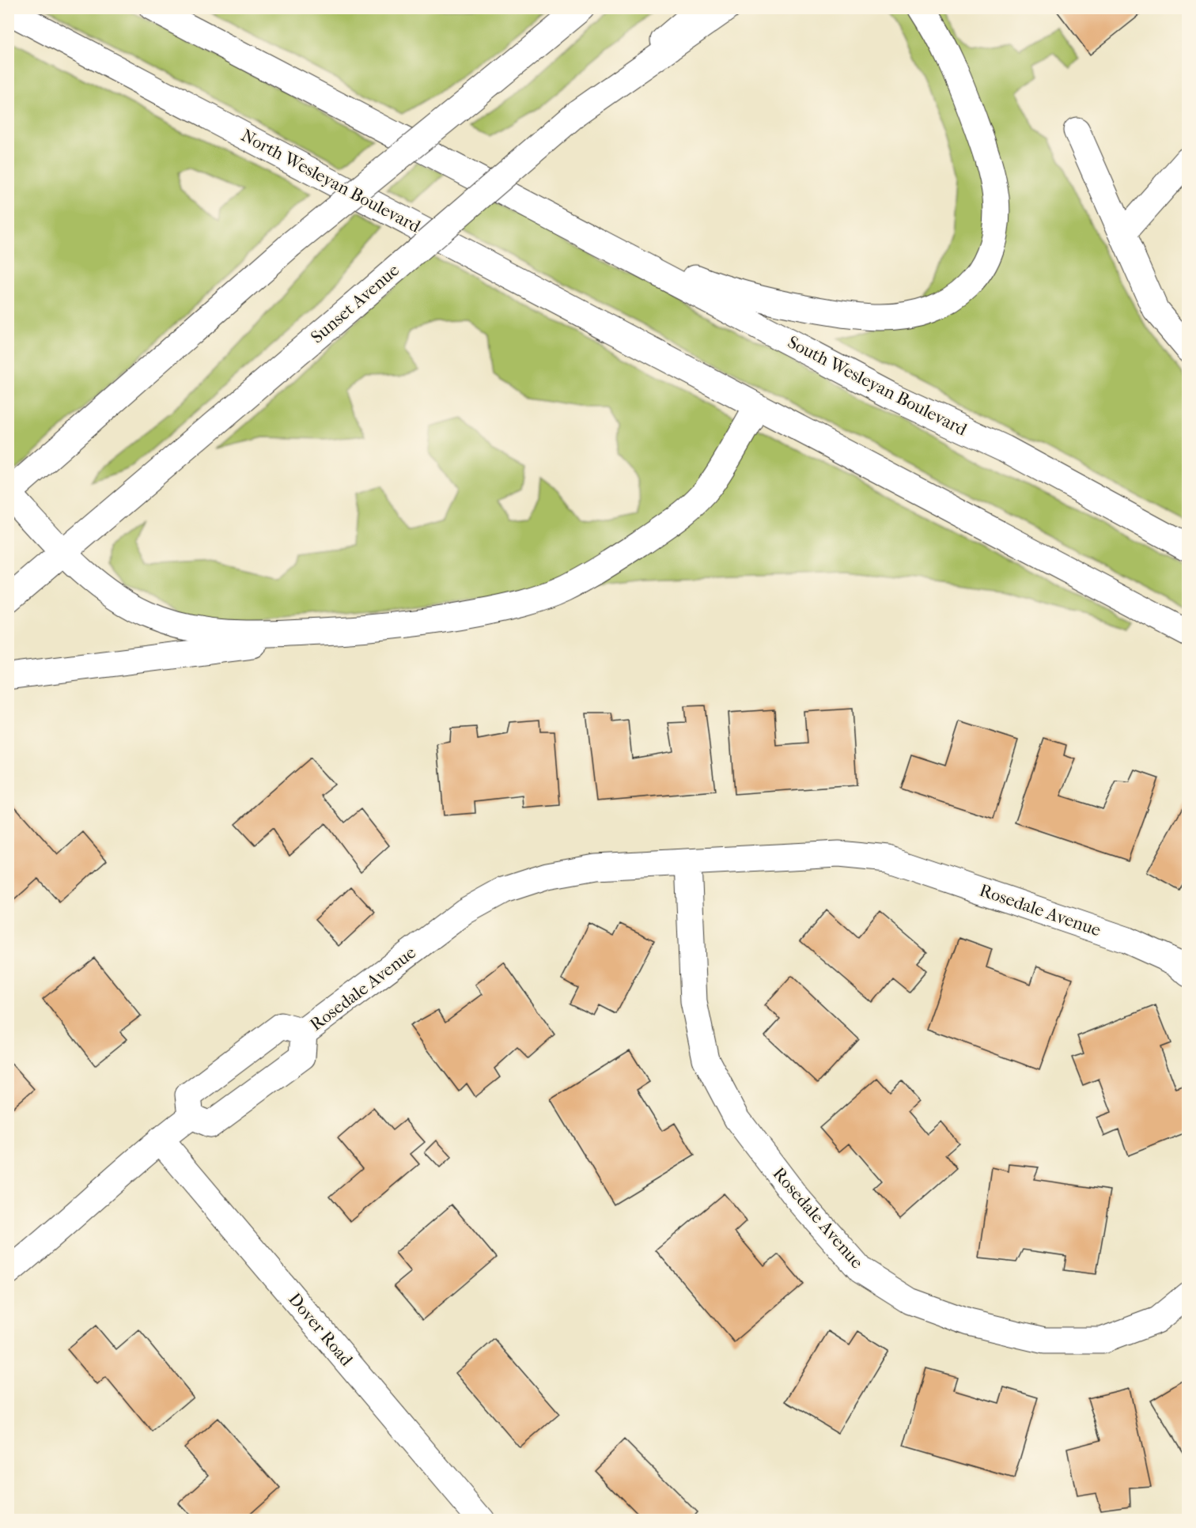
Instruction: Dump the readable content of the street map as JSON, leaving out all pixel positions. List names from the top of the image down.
{
  "streets": {
    "main road": [
      "North Wesleyan Boulevard",
      "Sunset Avenue",
      "South Wesleyan Boulevard",
      "Rosedale Avenue",
      "Dover Road"
    ]
  }
}
